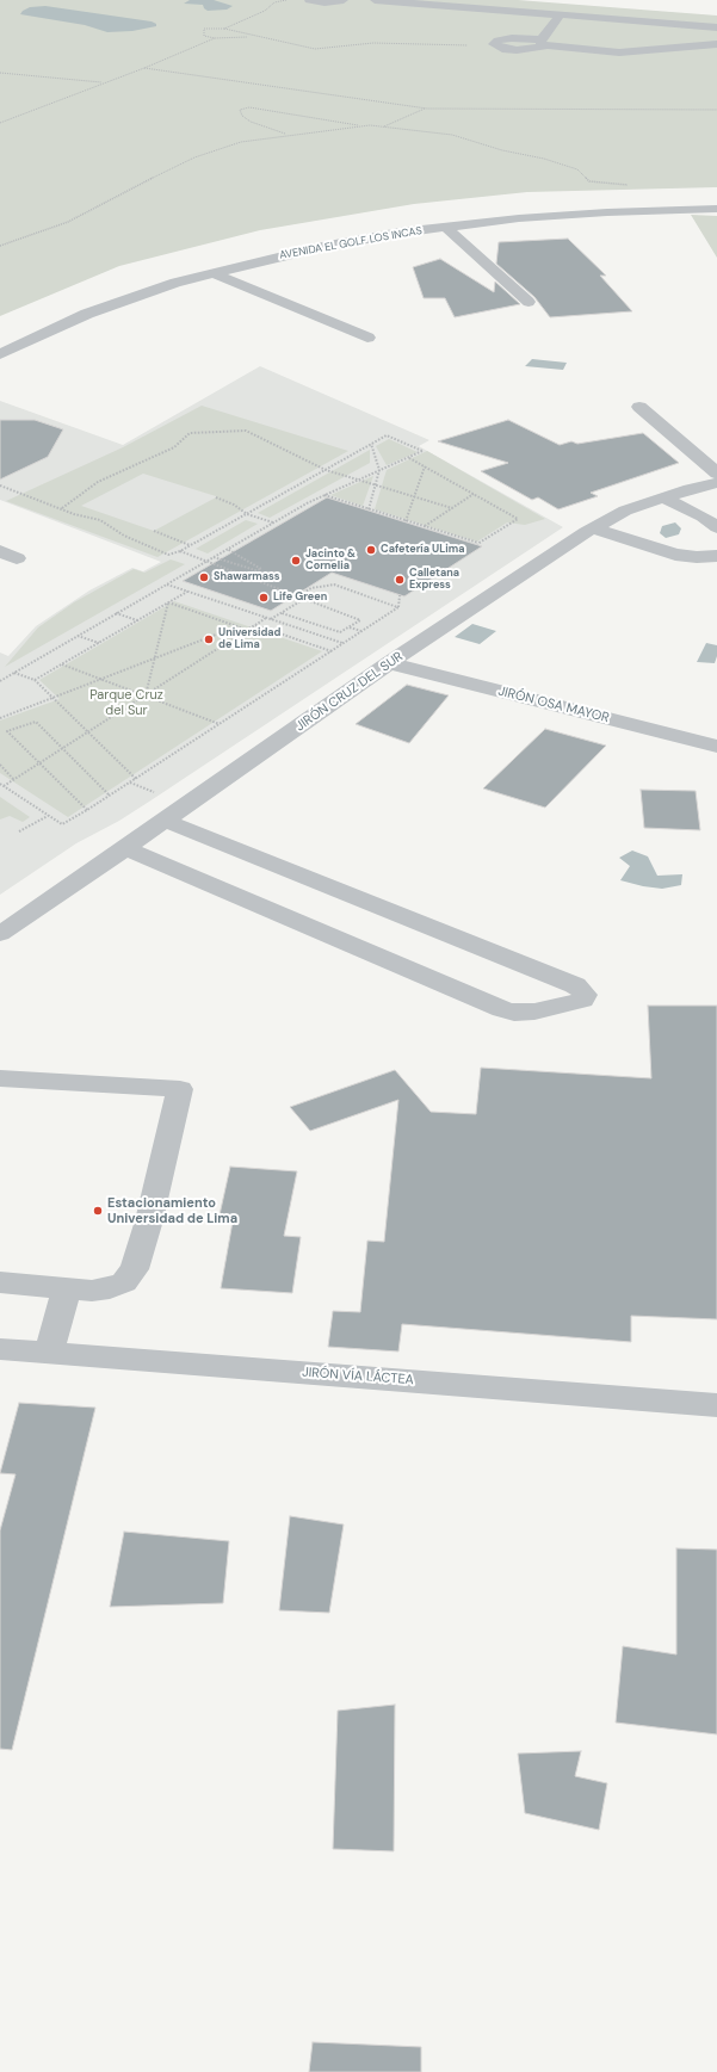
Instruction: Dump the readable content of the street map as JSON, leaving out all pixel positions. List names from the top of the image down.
{
  "streets": {
    "street": [
      "AVENIDA EL GOLF LOS INCAS",
      "JIRÓN CRUZ DEL SUR",
      "JIRÓN OSA MAYOR",
      "JIRÓN VÍA LÁCTEA"
    ]
  },
  "crossings": [
    ["JIRÓN CRUZ DEL SUR", "JIRÓN OSA MAYOR"]
  ],
  "parks": ["Parque Cruz del Sur"],
  "places": [
    "Cafetería ULima",
    "Jacinto & Cornelia",
    "Shawarmass",
    "Calletana Express",
    "Life Green",
    "Universidad de Lima",
    "Estacionamiento Universidad de Lima"
  ]
}
